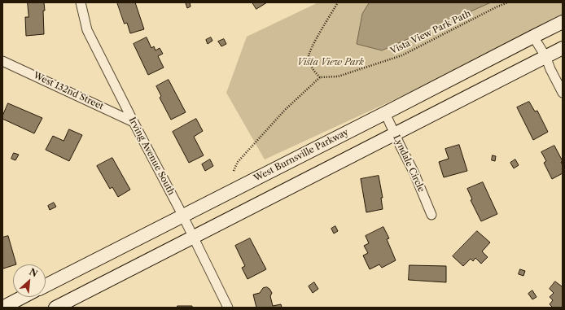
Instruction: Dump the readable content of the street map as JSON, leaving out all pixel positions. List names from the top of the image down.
{
  "streets": {
    "street": [
      "West 132nd Street",
      "West Burnsville Parkway",
      "Irving Avenue South",
      "Lyndale Circle"
    ],
    "path": ["Vista View Park Path"]
  },
  "crossings": [
    ["West 132nd Street", "Irving Avenue South"],
    ["West Burnsville Parkway", "Irving Avenue South"],
    ["West Burnsville Parkway", "Lyndale Circle"]
  ],
  "parks": ["Vista View Park"],
  "north": "top right"
}
